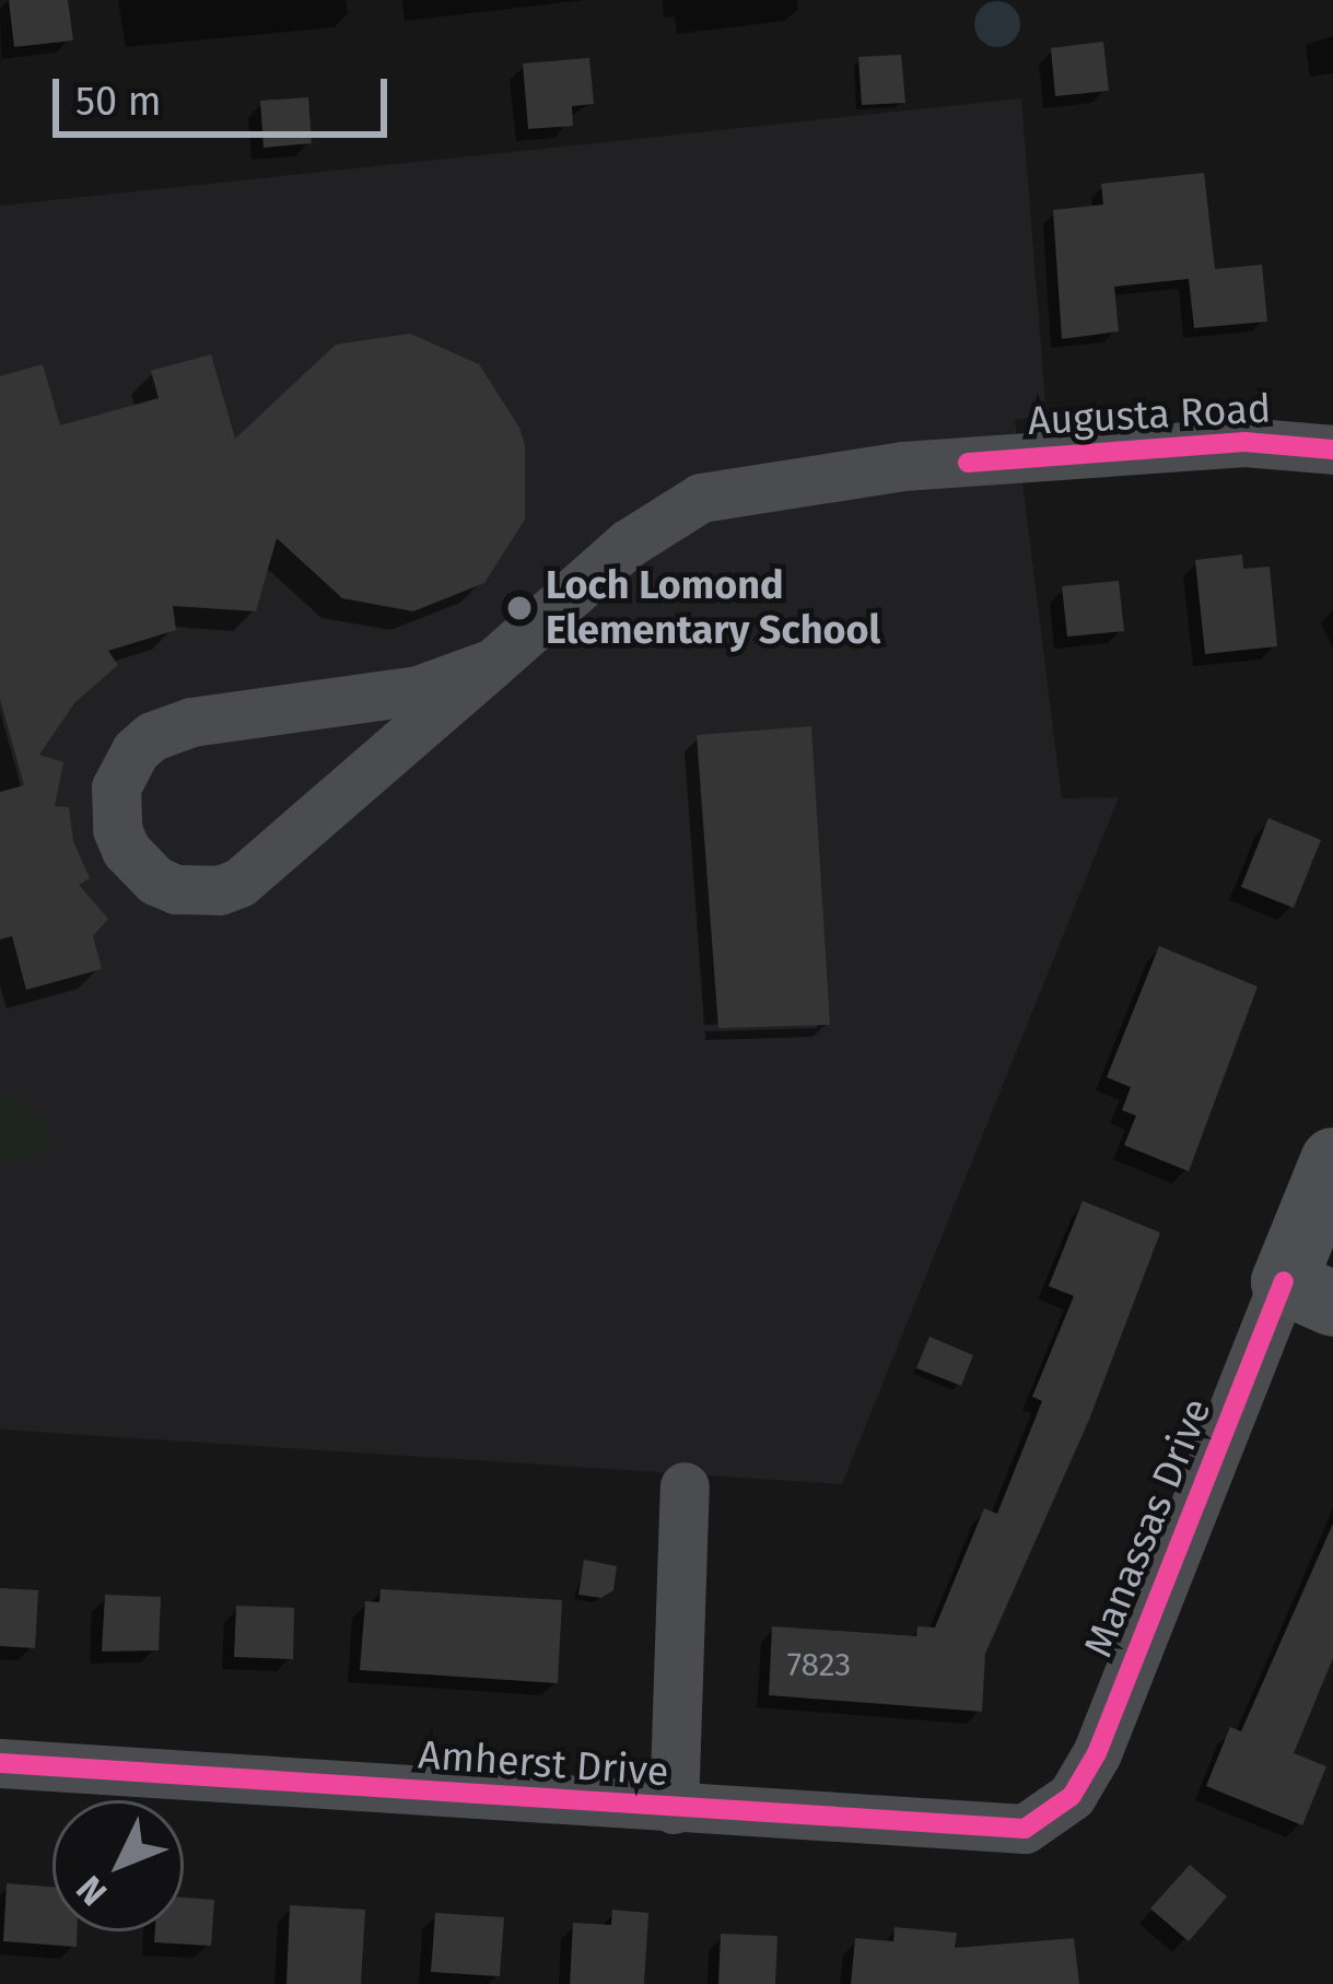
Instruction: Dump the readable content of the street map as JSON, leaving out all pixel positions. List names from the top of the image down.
{
  "streets": {
    "main road": ["Manassas Drive"],
    "street": ["Augusta Road", "Amherst Drive"]
  },
  "crossings": [
    ["Manassas Drive", "Amherst Drive"]
  ],
  "places": ["Loch Lomond Elementary School"],
  "house_numbers": ["7823"],
  "scale_bar": "50 m",
  "north": "bottom left"
}
